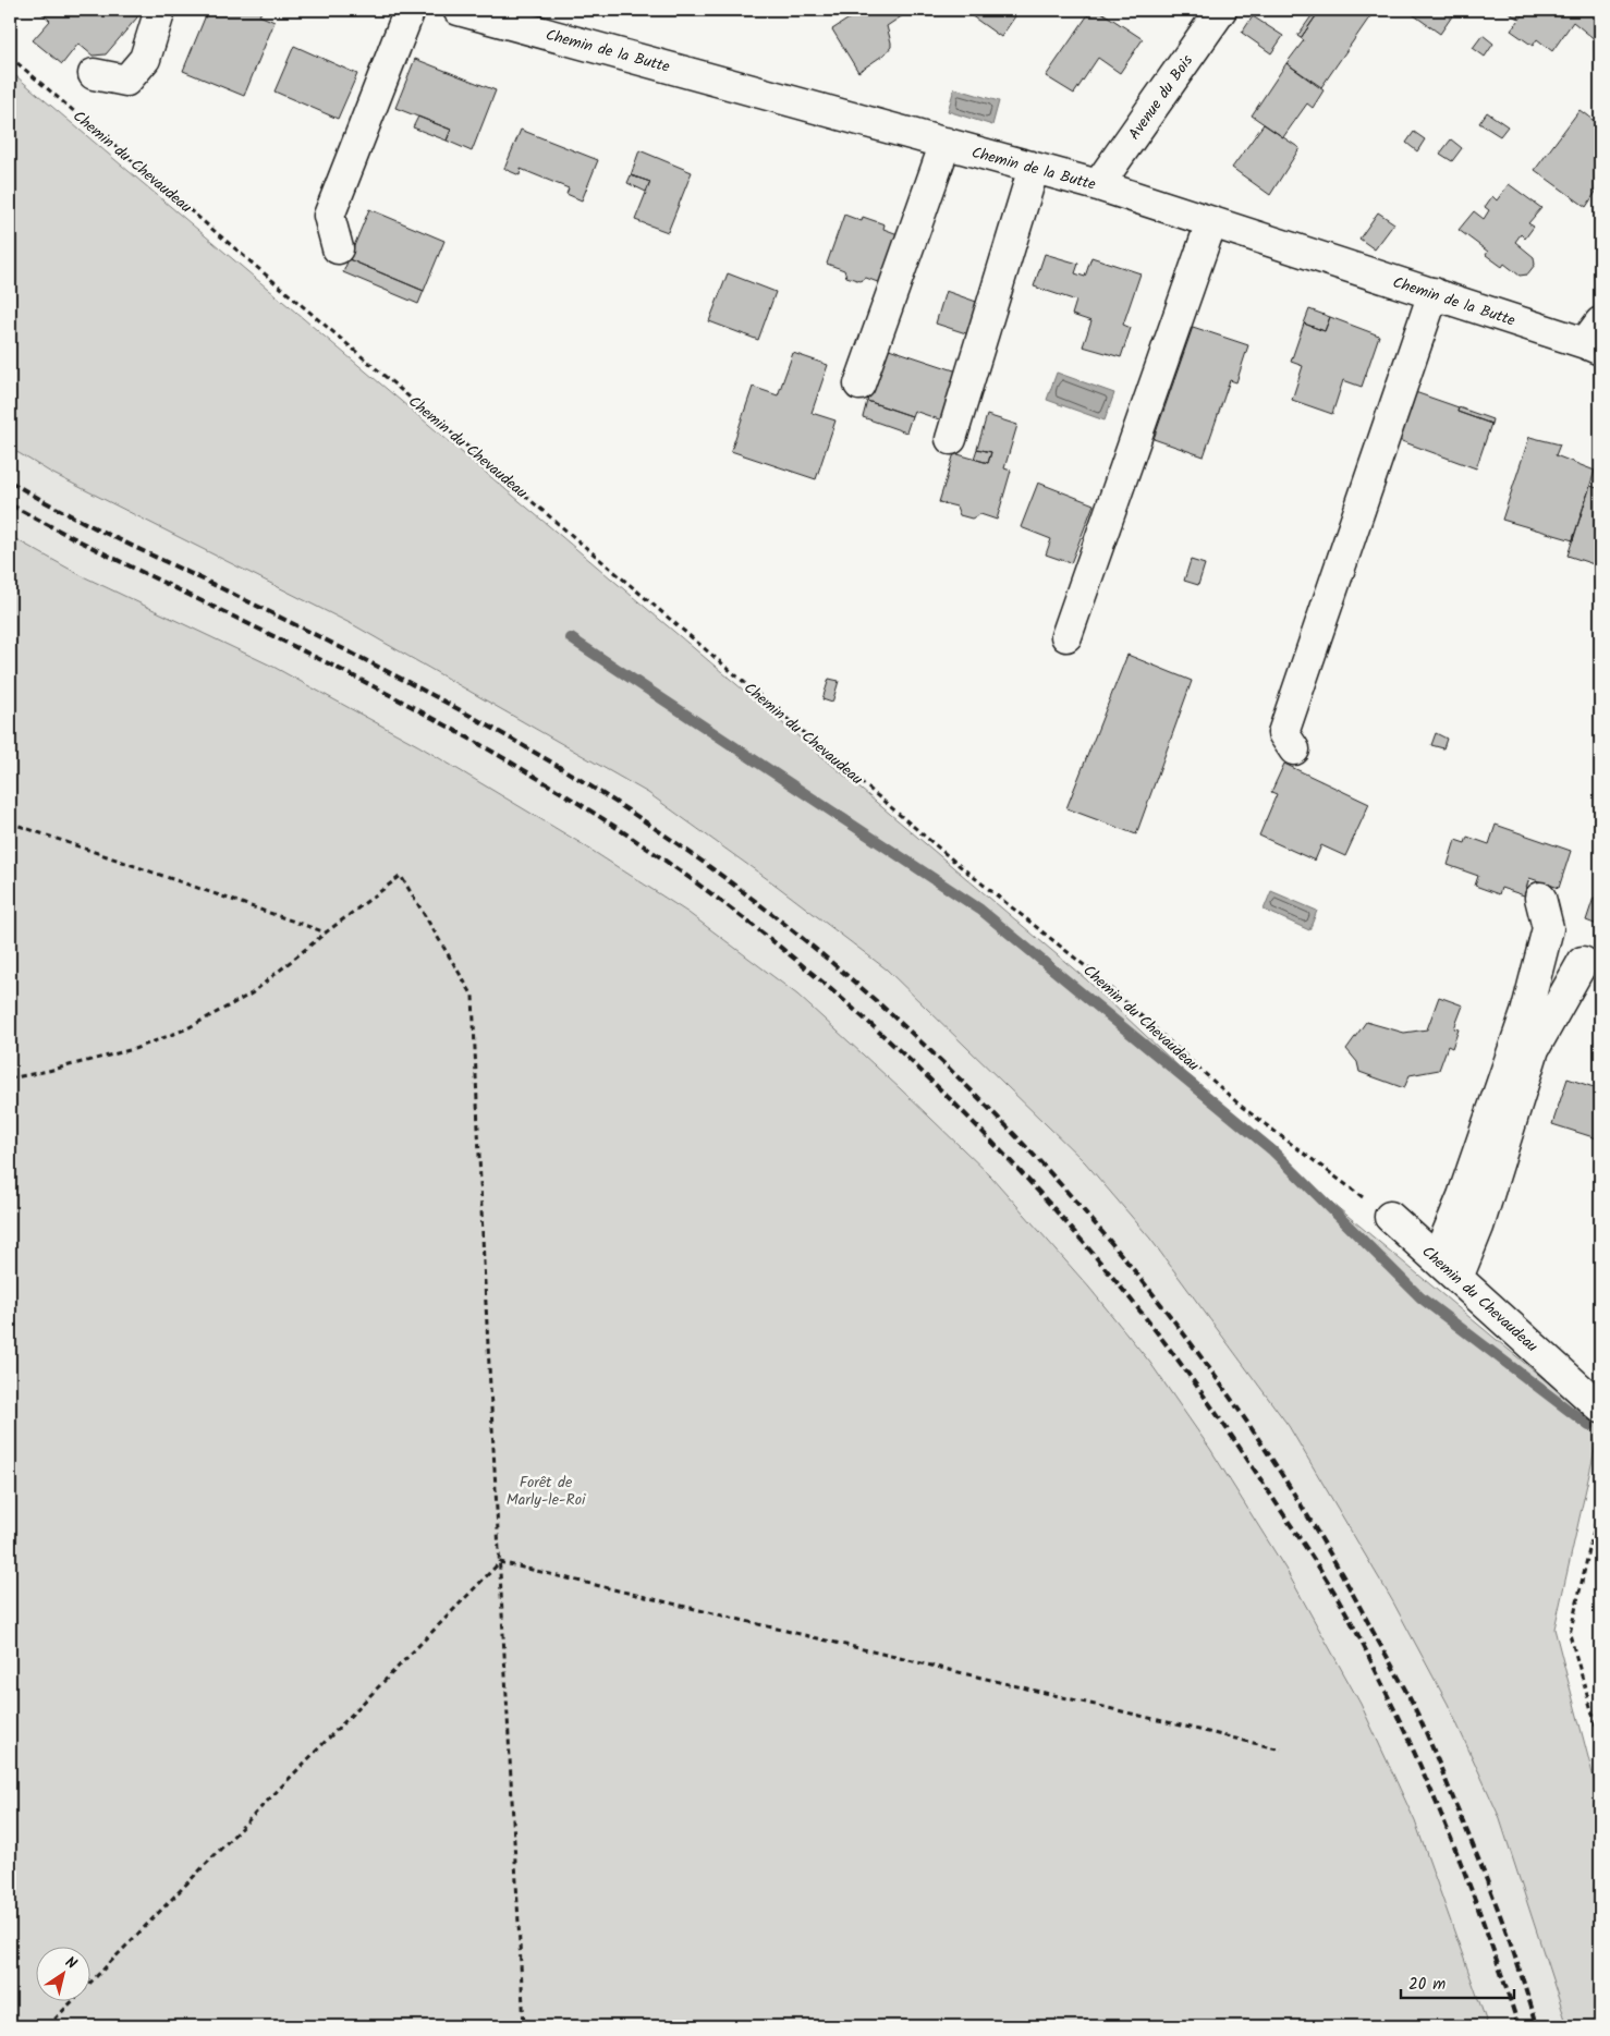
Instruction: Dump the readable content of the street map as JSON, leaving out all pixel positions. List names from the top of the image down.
{
  "streets": {
    "street": ["Chemin de la Butte", "Avenue du Bois", "Chemin du Chevaudeau"]
  },
  "crossings": [
    ["Chemin de la Butte", "Avenue du Bois"]
  ],
  "parks": ["Forêt de Marly-le-Roi"],
  "scale_bar": "20 m",
  "north": "top right"
}
